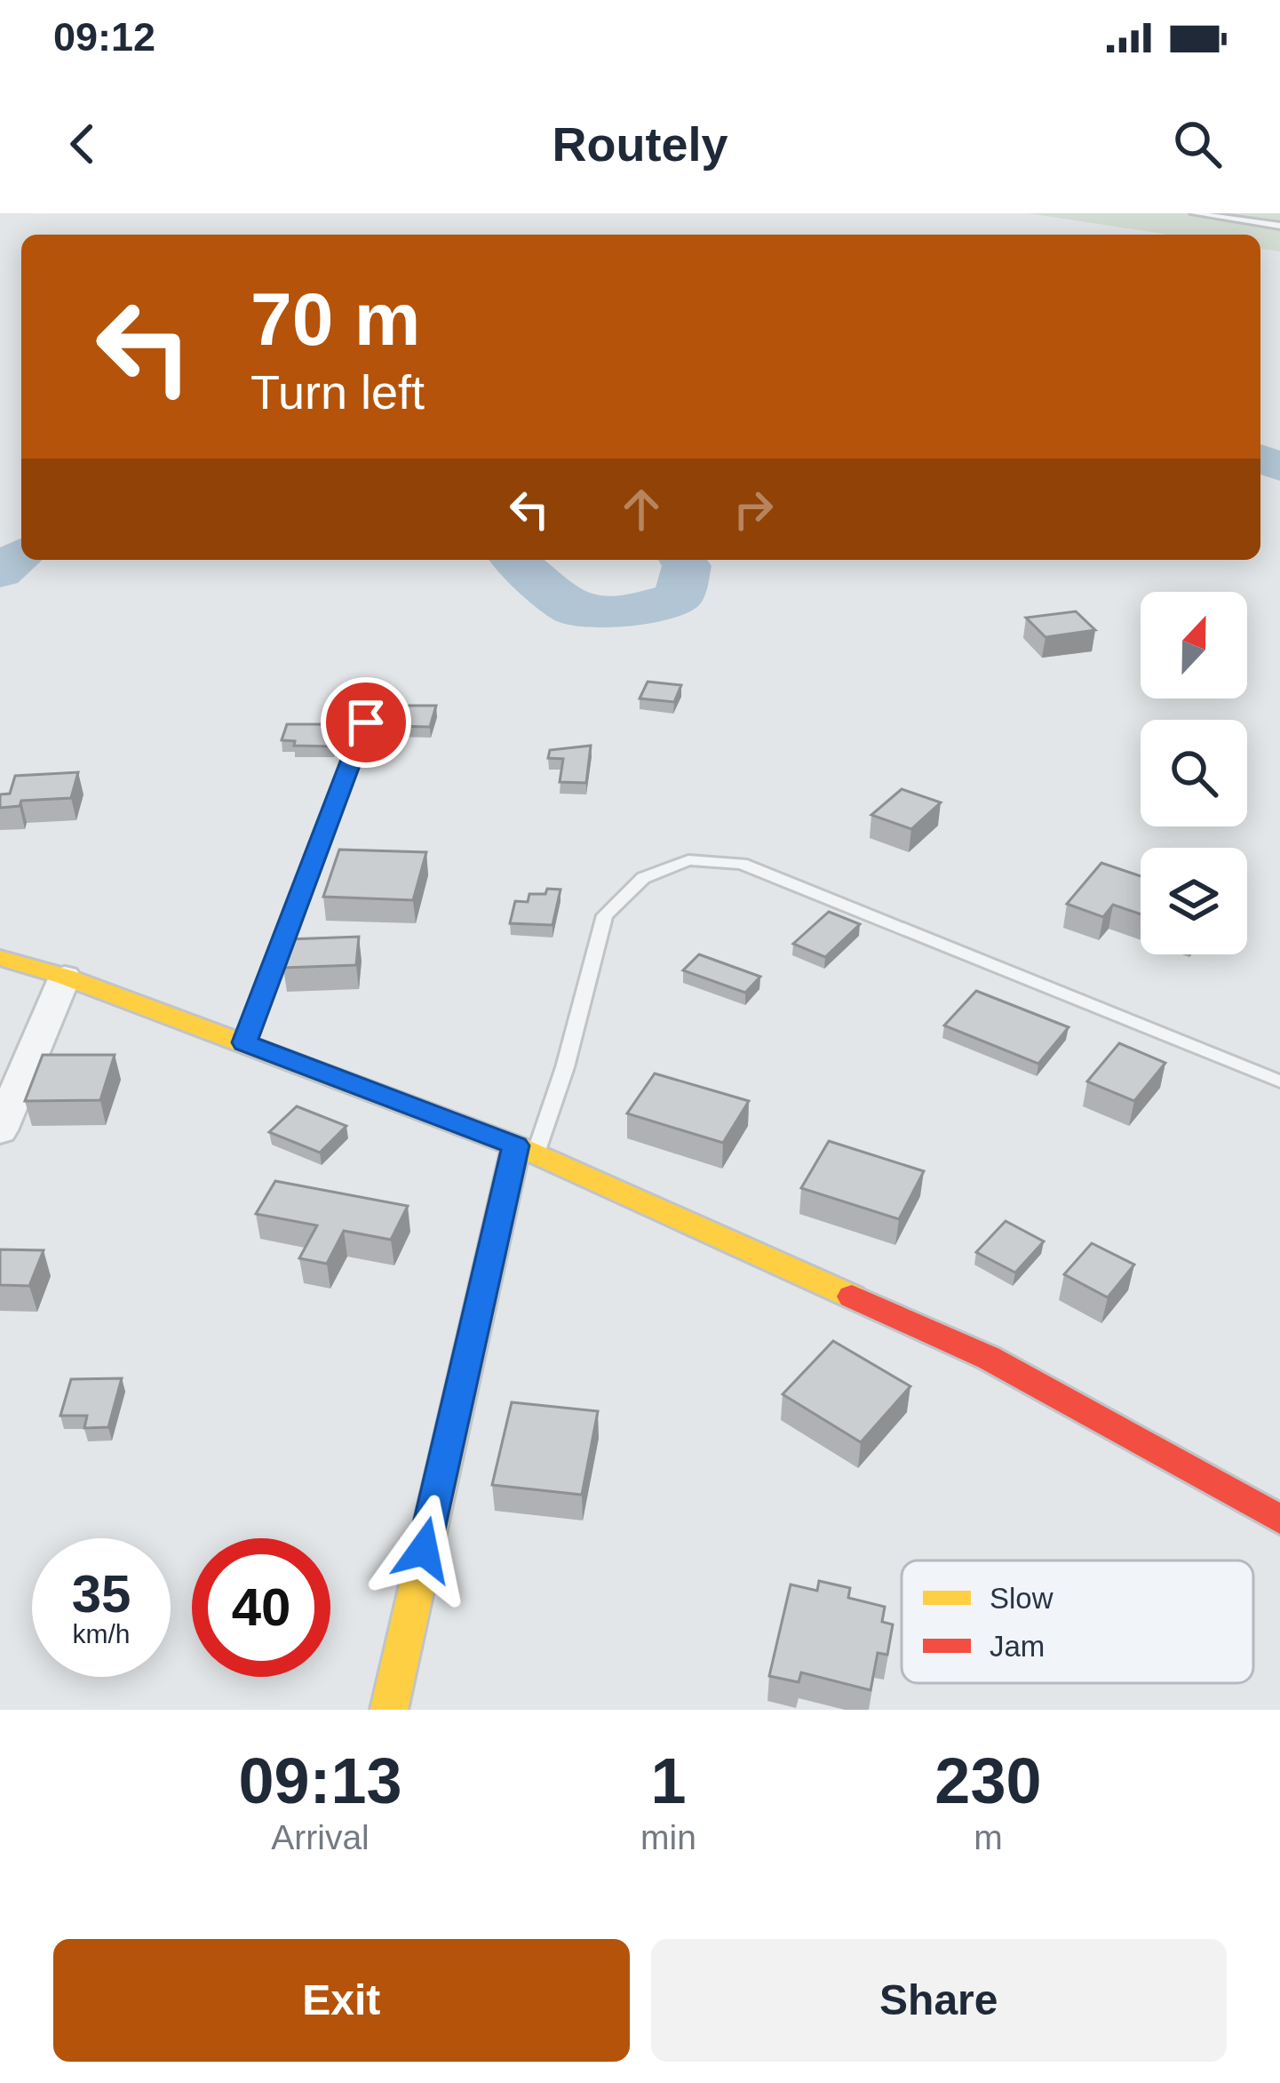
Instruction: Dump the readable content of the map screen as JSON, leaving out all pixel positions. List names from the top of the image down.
{
  "legend": ["Slow", "Jam"],
  "north": "top",
  "page": {
    "status": "09:12",
    "header": "Routely",
    "turn": ["70 m", "Turn left"],
    "speed": "35 km/h",
    "limit": "40",
    "eta": [
      "09:13",
      "Arrival",
      "1",
      "min",
      "230",
      "m"
    ],
    "buttons": ["Exit", "Share"]
  }
}
